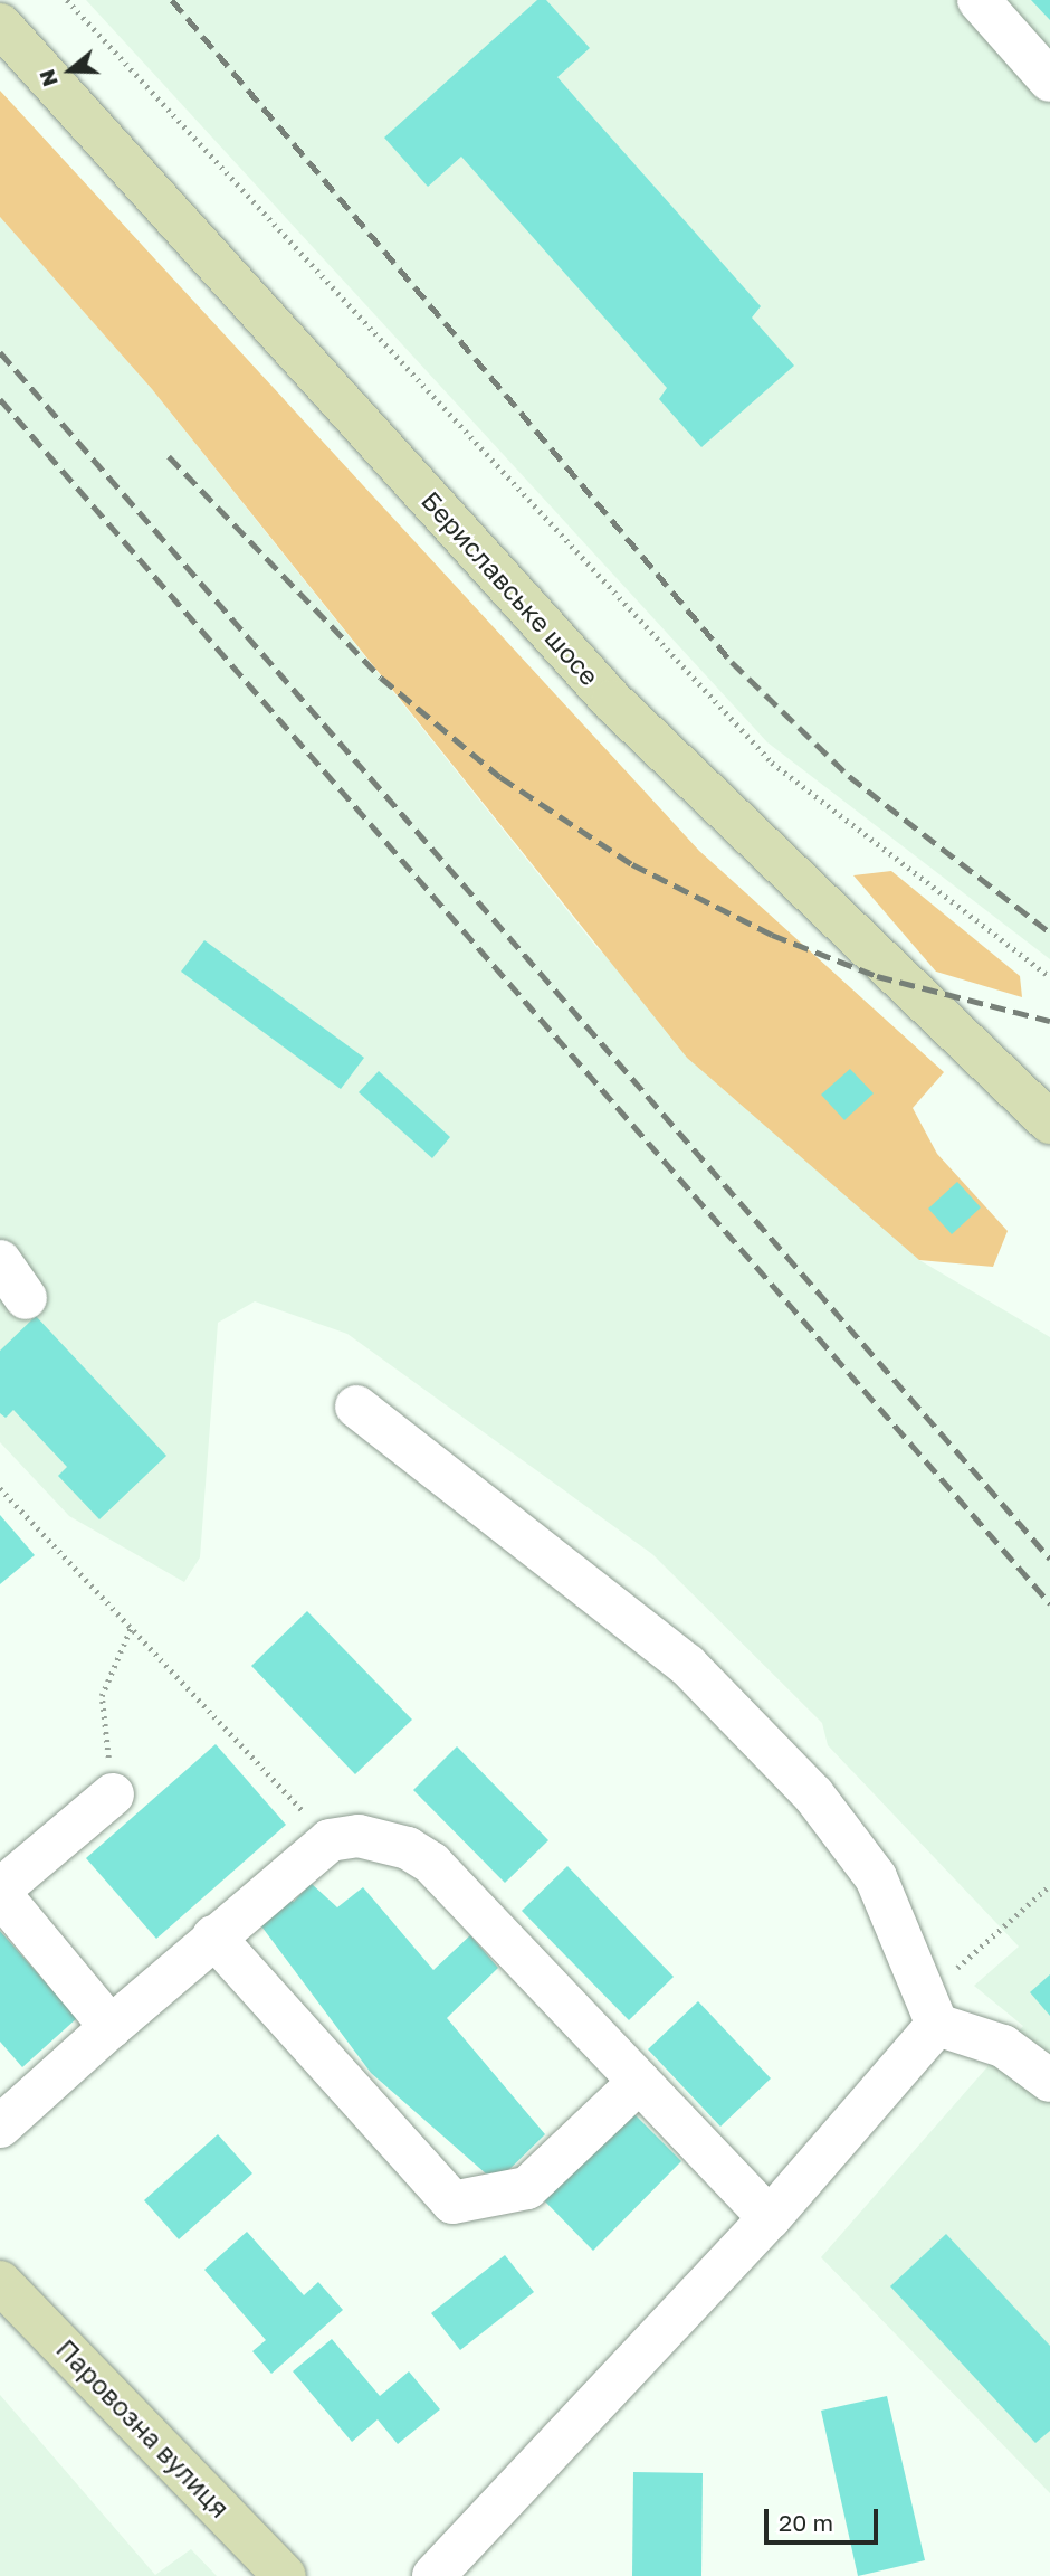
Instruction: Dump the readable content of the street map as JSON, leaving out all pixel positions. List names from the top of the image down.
{
  "streets": {
    "main road": ["Бериславське шосе", "Паровозна вулиця"]
  },
  "scale_bar": "20 m",
  "north": "left"
}
